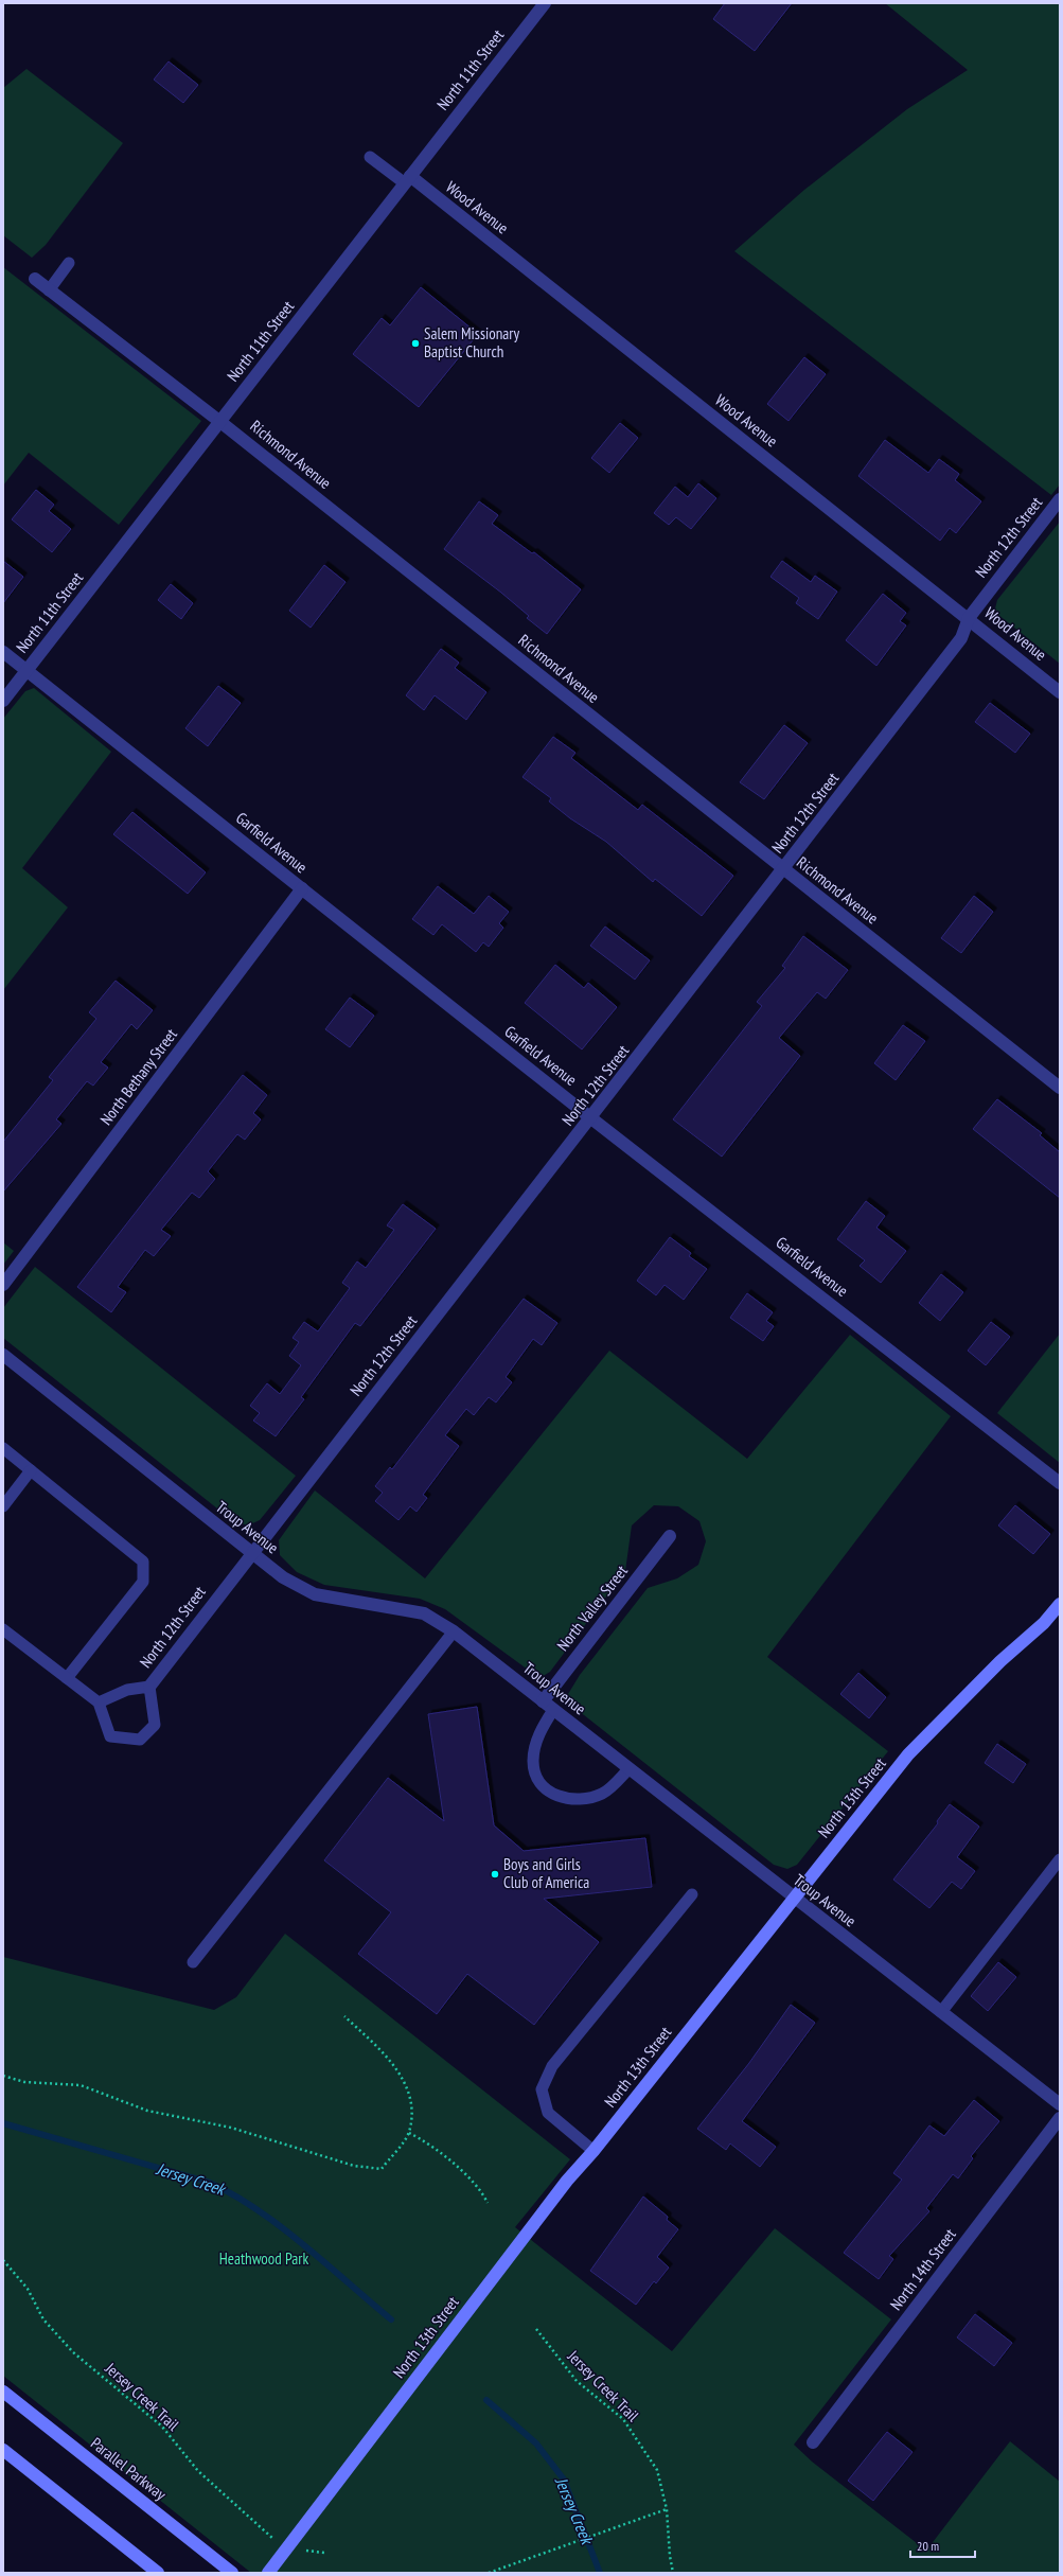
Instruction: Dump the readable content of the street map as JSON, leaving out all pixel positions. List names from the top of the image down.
{
  "streets": {
    "street": [
      "North 11th Street",
      "Wood Avenue",
      "Richmond Avenue",
      "North 12th Street",
      "Garfield Avenue",
      "North Bethany Street",
      "Troup Avenue",
      "North Valley Street",
      "North 13th Street",
      "North 14th Street",
      "Parallel Parkway"
    ],
    "path": ["Jersey Creek Trail"]
  },
  "crossings": [
    ["North 11th Street", "Wood Avenue"],
    ["North 11th Street", "Richmond Avenue"],
    ["North 11th Street", "Garfield Avenue"],
    ["Wood Avenue", "North 12th Street"],
    ["Richmond Avenue", "North 12th Street"],
    ["North 12th Street", "Garfield Avenue"],
    ["North 12th Street", "Troup Avenue"],
    ["Garfield Avenue", "North Bethany Street"],
    ["Troup Avenue", "North Valley Street"],
    ["Troup Avenue", "North 13th Street"],
    ["North 13th Street", "Jersey Creek Trail"]
  ],
  "water": ["Jersey Creek"],
  "parks": ["Heathwood Park"],
  "places": ["Salem Missionary Baptist Church", "Boys and Girls Club of America"],
  "scale_bar": "20 m"
}
